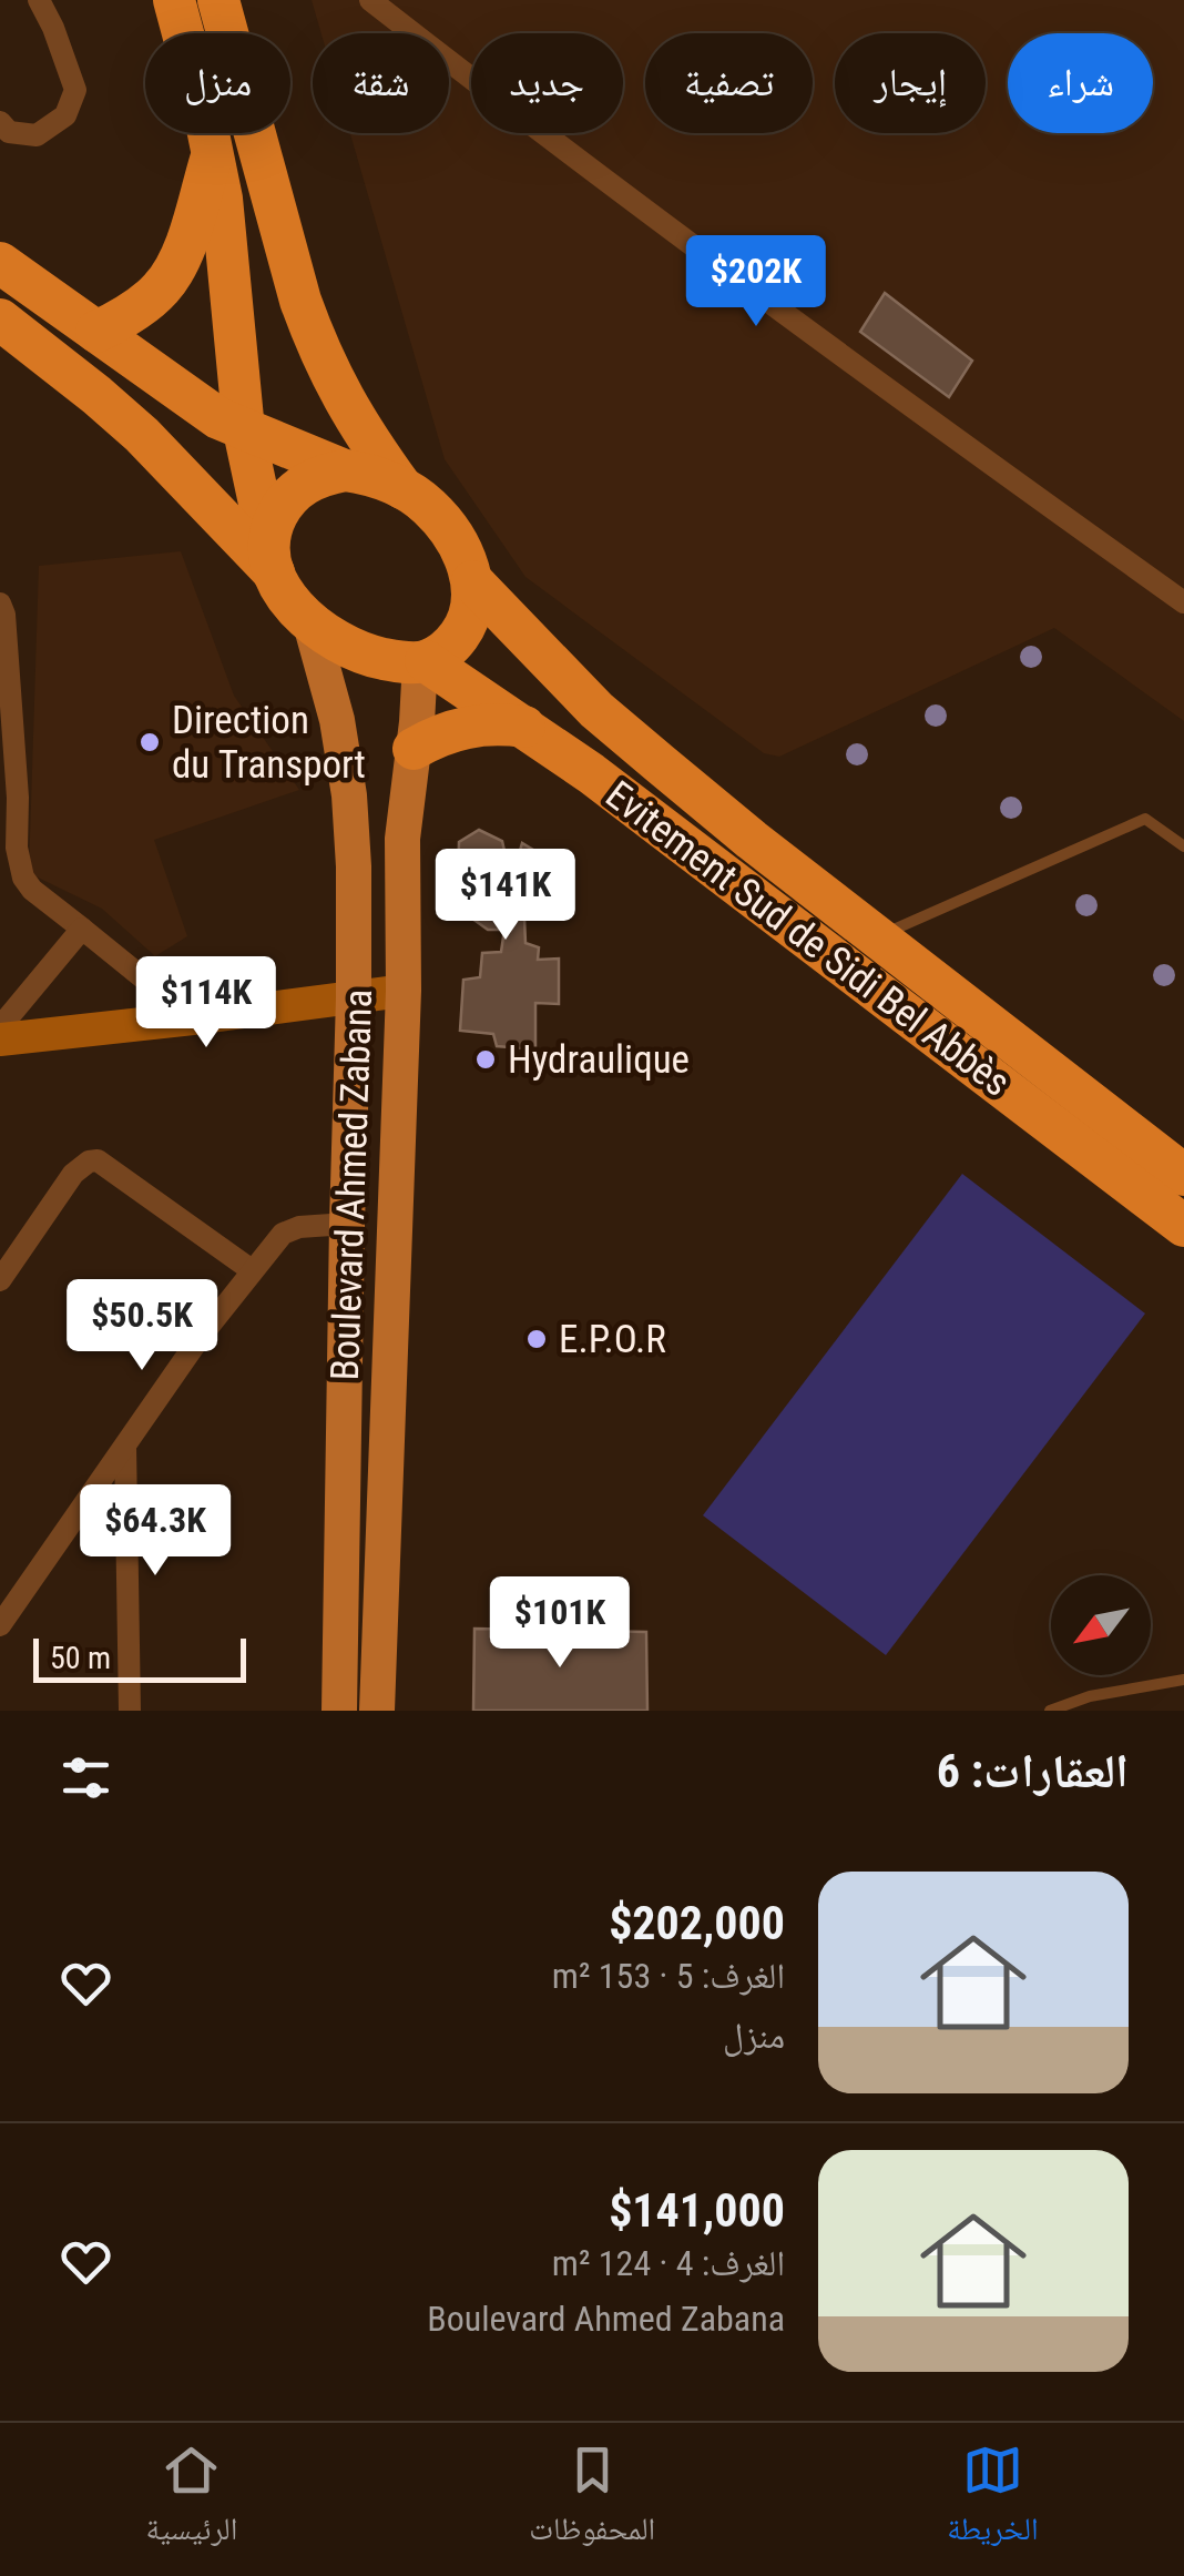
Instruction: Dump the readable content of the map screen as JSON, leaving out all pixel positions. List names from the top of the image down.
{
  "streets": {
    "highway": ["Evitement Sud de Sidi Bel Abbès"],
    "main road": ["Boulevard Ahmed Zabana"]
  },
  "crossings": [
    ["Evitement Sud de Sidi Bel Abbès", "Boulevard Ahmed Zabana"]
  ],
  "places": ["Direction du Transport", "Hydraulique", "E.P.O.R"],
  "scale_bar": "50 m",
  "north": "bottom left",
  "page": {
    "chip": [
      "شراء",
      "إيجار",
      "تصفية",
      "جديد",
      "شقة",
      "منزل"
    ],
    "price": [
      "$202K",
      "$141K",
      "$114K",
      "$50.5K",
      "$64.3K",
      "$101K"
    ],
    "scale": "50 m",
    "heading": "العقارات: 6",
    "list": [
      {
        "name": "$202,000",
        "note": "الغرف: 5 · 153 m² · منزل"
      },
      {
        "name": "$141,000",
        "note": "الغرف: 4 · 124 m² · Boulevard Ahmed Zabana"
      }
    ],
    "tabs": ["الخريطة", "المحفوظات", "الرئيسية"]
  }
}
